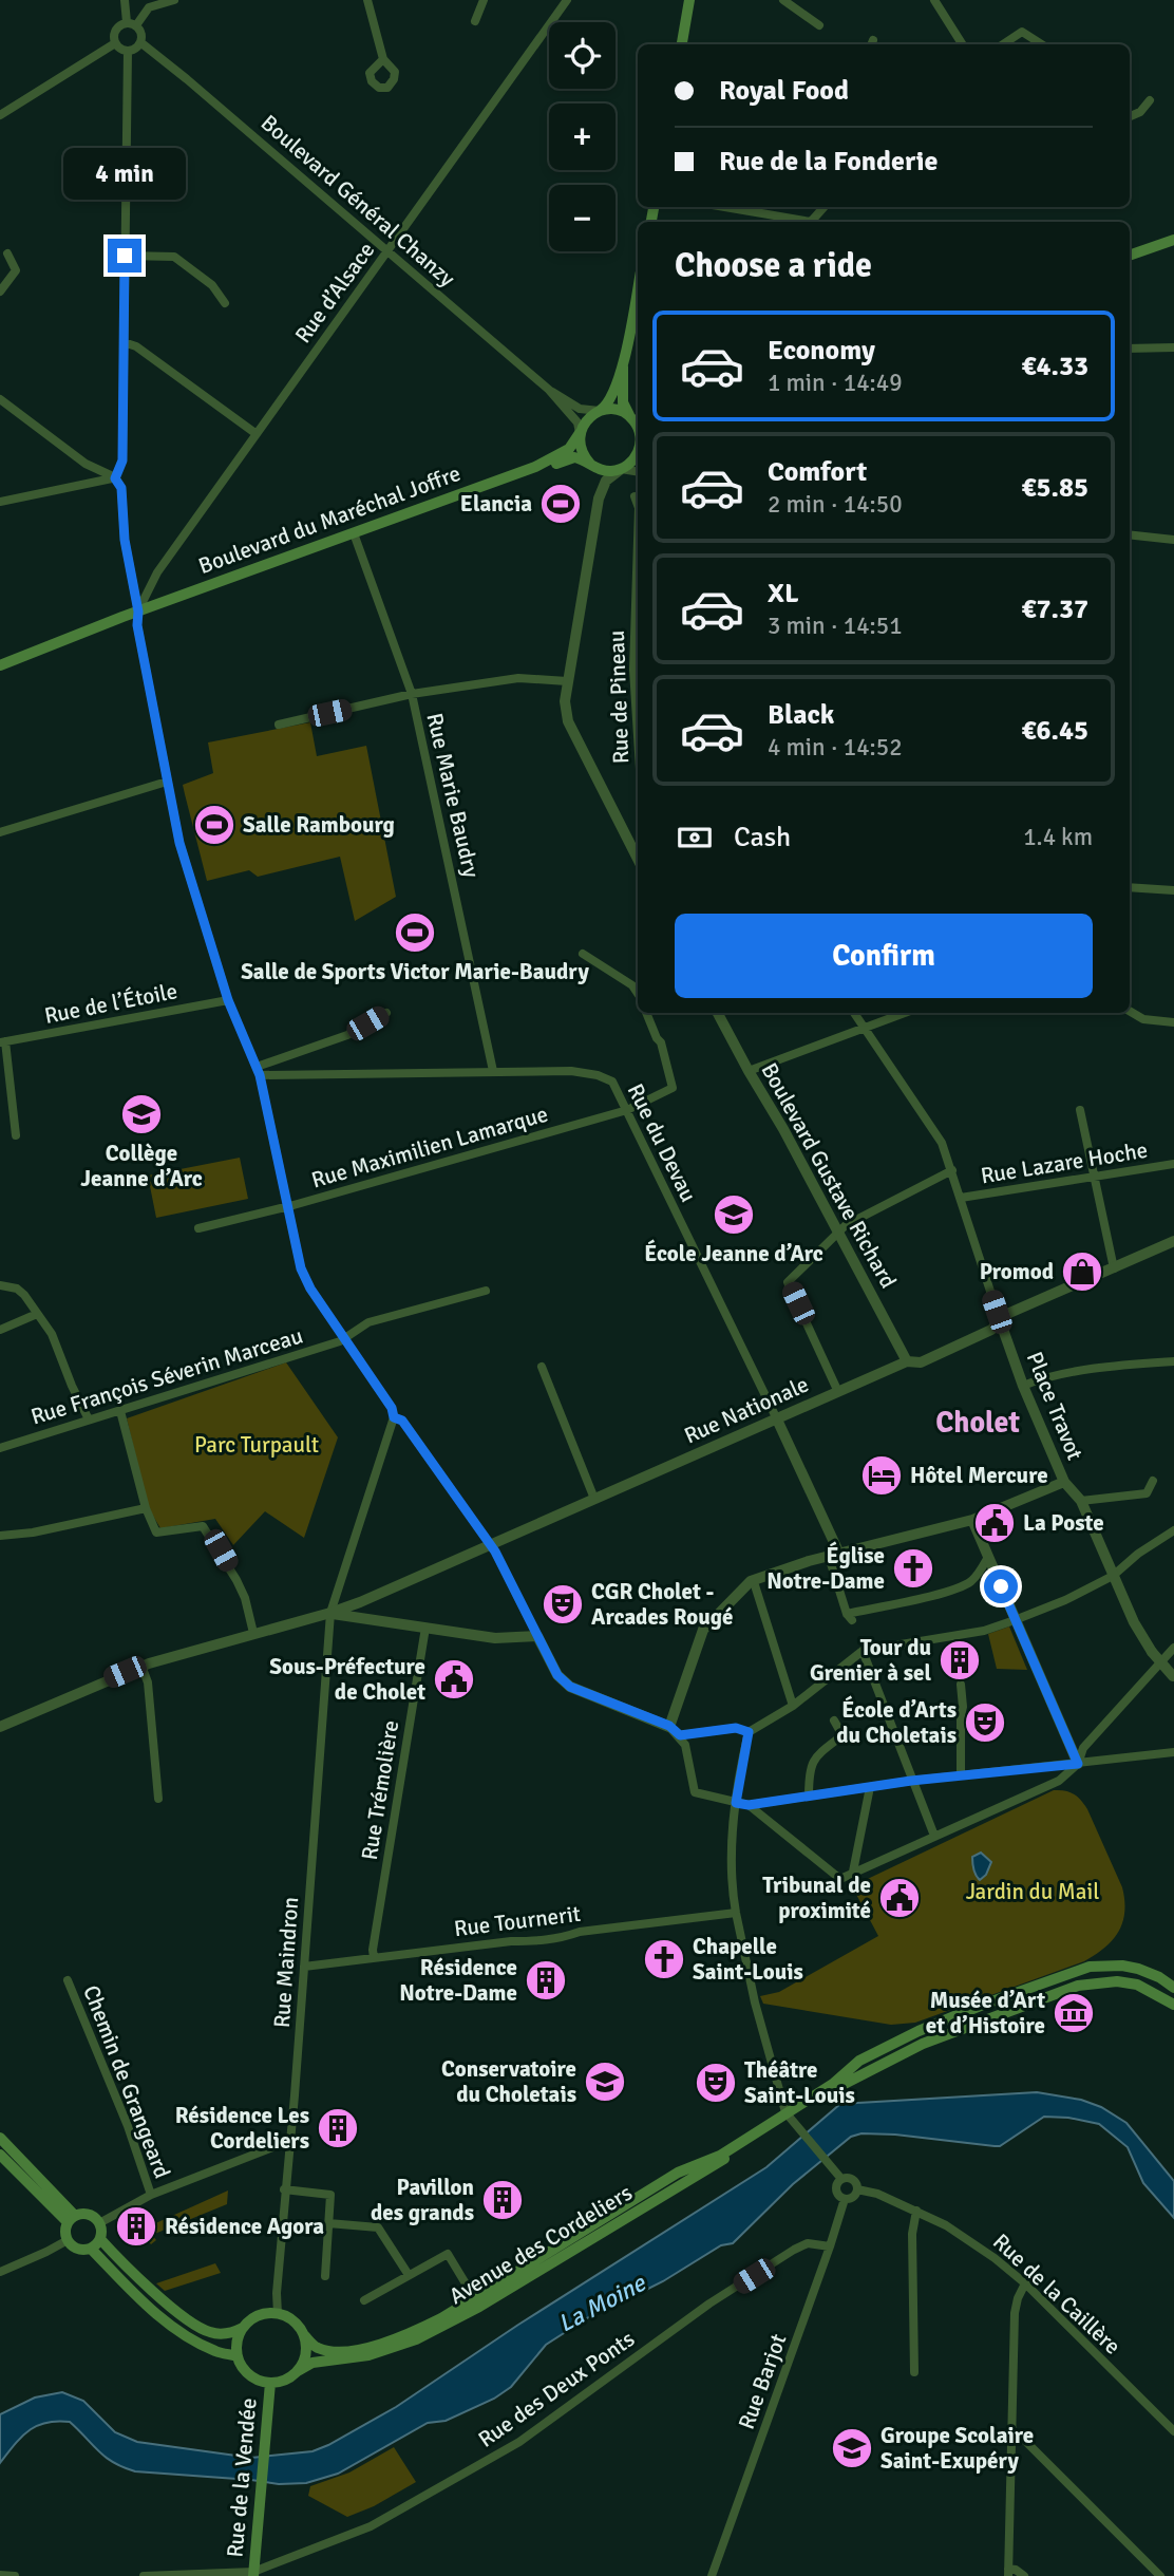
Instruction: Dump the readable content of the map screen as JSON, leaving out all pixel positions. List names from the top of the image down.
{
  "streets": {
    "main road": ["Boulevard du Maréchal Joffre", "Avenue des Cordeliers", "Rue de la Vendée"],
    "street": [
      "Boulevard Général Chanzy",
      "Rue d’Alsace",
      "Rue de Pineau",
      "Rue Marie Baudry",
      "Rue de l’Étoile",
      "Rue du Devau",
      "Rue Maximilien Lamarque",
      "Rue Lazare Hoche",
      "Boulevard Gustave Richard",
      "Rue François Séverin Marceau",
      "Place Travot",
      "Rue Nationale",
      "Rue Trémolière",
      "Rue Tournerit",
      "Rue Maindron",
      "Chemin de Grangeard",
      "Rue de la Caillère",
      "Rue Barjot",
      "Rue des Deux Ponts"
    ]
  },
  "crossings": [
    ["Boulevard Général Chanzy", "Rue d’Alsace"],
    ["Boulevard Général Chanzy", "Boulevard du Maréchal Joffre"],
    ["Rue d’Alsace", "Boulevard du Maréchal Joffre"],
    ["Boulevard du Maréchal Joffre", "Rue Marie Baudry"],
    ["Rue Marie Baudry", "Rue du Devau"],
    ["Rue du Devau", "Rue Maximilien Lamarque"],
    ["Rue du Devau", "Rue Nationale"],
    ["Boulevard Gustave Richard", "Rue Nationale"],
    ["Place Travot", "Rue Nationale"],
    ["Rue Nationale", "Rue Maindron"],
    ["Rue Trémolière", "Rue Tournerit"],
    ["Rue Tournerit", "Rue Maindron"],
    ["Rue Maindron", "Avenue des Cordeliers"],
    ["Rue Maindron", "Rue de la Vendée"],
    ["Avenue des Cordeliers", "Rue de la Vendée"],
    ["Rue de la Caillère", "Rue Barjot"],
    ["Rue Barjot", "Rue des Deux Ponts"],
    ["Rue des Deux Ponts", "Rue de la Vendée"]
  ],
  "districts": ["Cholet"],
  "water": ["La Moine"],
  "parks": ["Parc Turpault", "Jardin du Mail"],
  "places": {
    "sports": ["Elancia", "Salle Rambourg", "Salle de Sports Victor Marie-Baudry"],
    "school or university": [
      "Collège Jeanne d’Arc",
      "École Jeanne d’Arc",
      "Conservatoire du Choletais",
      "Groupe Scolaire Saint-Exupéry"
    ],
    "shop": ["Promod"],
    "hotel": ["Hôtel Mercure"],
    "public building": ["La Poste", "Sous-Préfecture de Cholet", "Tribunal de proximité"],
    "church": ["Église Notre-Dame", "Chapelle Saint-Louis"],
    "theatre": ["CGR Cholet - Arcades Rougé", "École d’Arts du Choletais", "Théâtre Saint-Louis"],
    "building": [
      "Tour du Grenier à sel",
      "Résidence Notre-Dame",
      "Résidence Les Cordeliers",
      "Pavillon des grands",
      "Résidence Agora"
    ],
    "museum": ["Musée d’Art et d’Histoire"]
  },
  "page": {
    "map_buttons": ["+", "−"],
    "banner": ["Royal Food", "Rue de la Fonderie"],
    "bubble": "4 min",
    "heading": "Choose a ride",
    "list": [
      {
        "name": "Economy",
        "note": "1 min · 14:49",
        "value": "€4.33"
      },
      {
        "name": "Comfort",
        "note": "2 min · 14:50",
        "value": "€5.85"
      },
      {
        "name": "XL",
        "note": "3 min · 14:51",
        "value": "€7.37"
      },
      {
        "name": "Black",
        "note": "4 min · 14:52",
        "value": "€6.45"
      }
    ],
    "pay": ["Cash", "1.4 km"],
    "buttons": "Confirm"
  }
}
